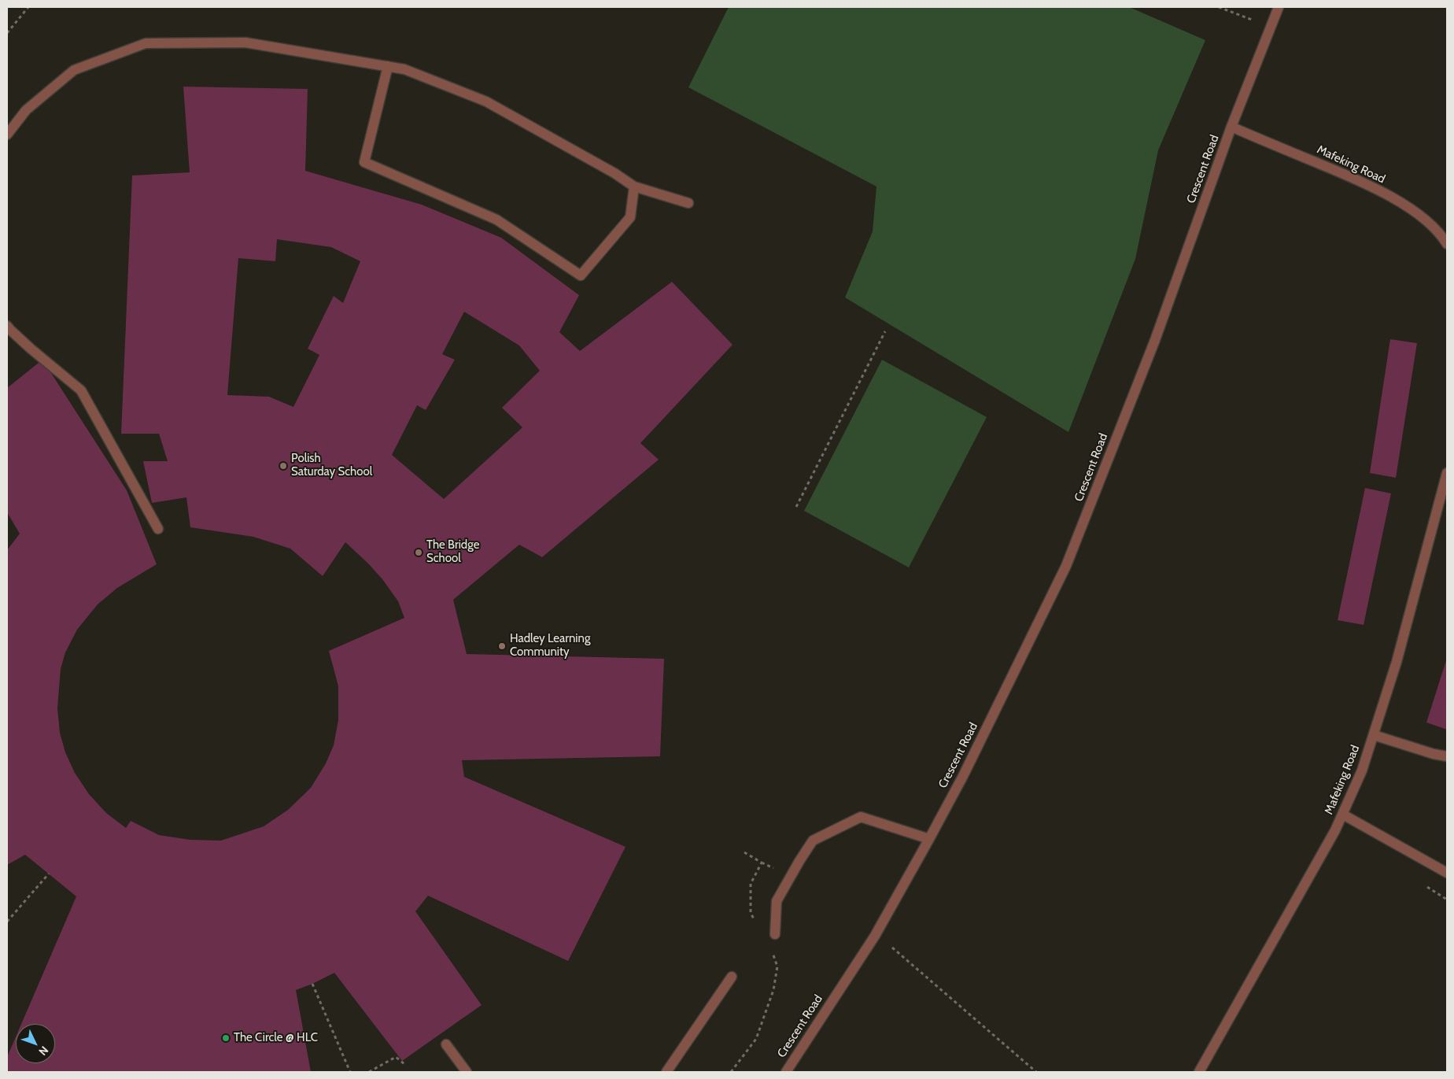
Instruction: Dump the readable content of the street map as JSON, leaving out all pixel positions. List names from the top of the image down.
{
  "streets": {
    "street": ["Mafeking Road", "Crescent Road"]
  },
  "crossings": [
    ["Mafeking Road", "Crescent Road"]
  ],
  "places": [
    "Polish Saturday School",
    "The Bridge School",
    "Hadley Learning Community",
    "The Circle @ HLC"
  ],
  "north": "bottom right"
}
